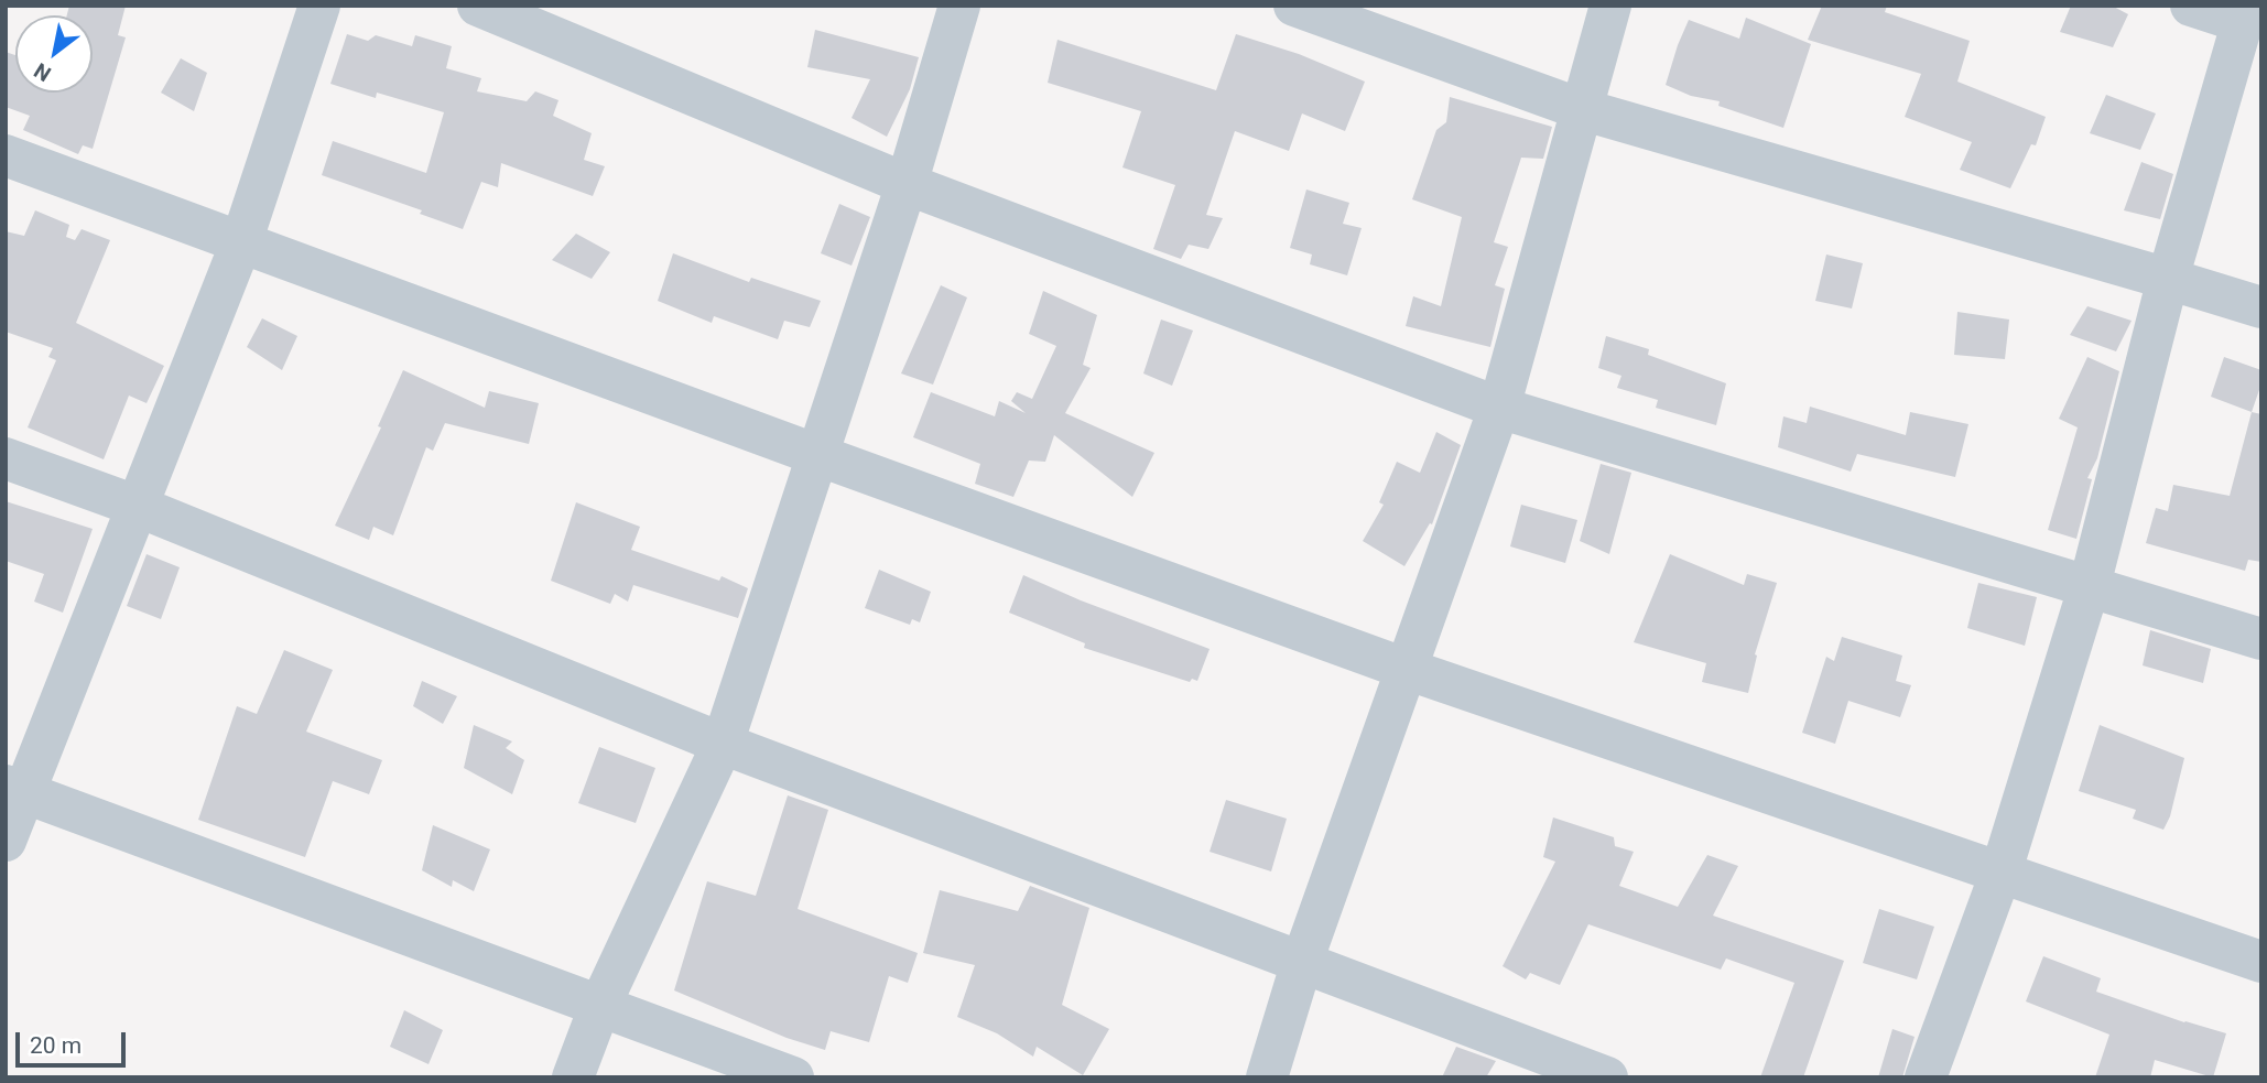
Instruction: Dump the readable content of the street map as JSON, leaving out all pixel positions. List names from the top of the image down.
{
  "scale_bar": "20 m",
  "north": "bottom left"
}
